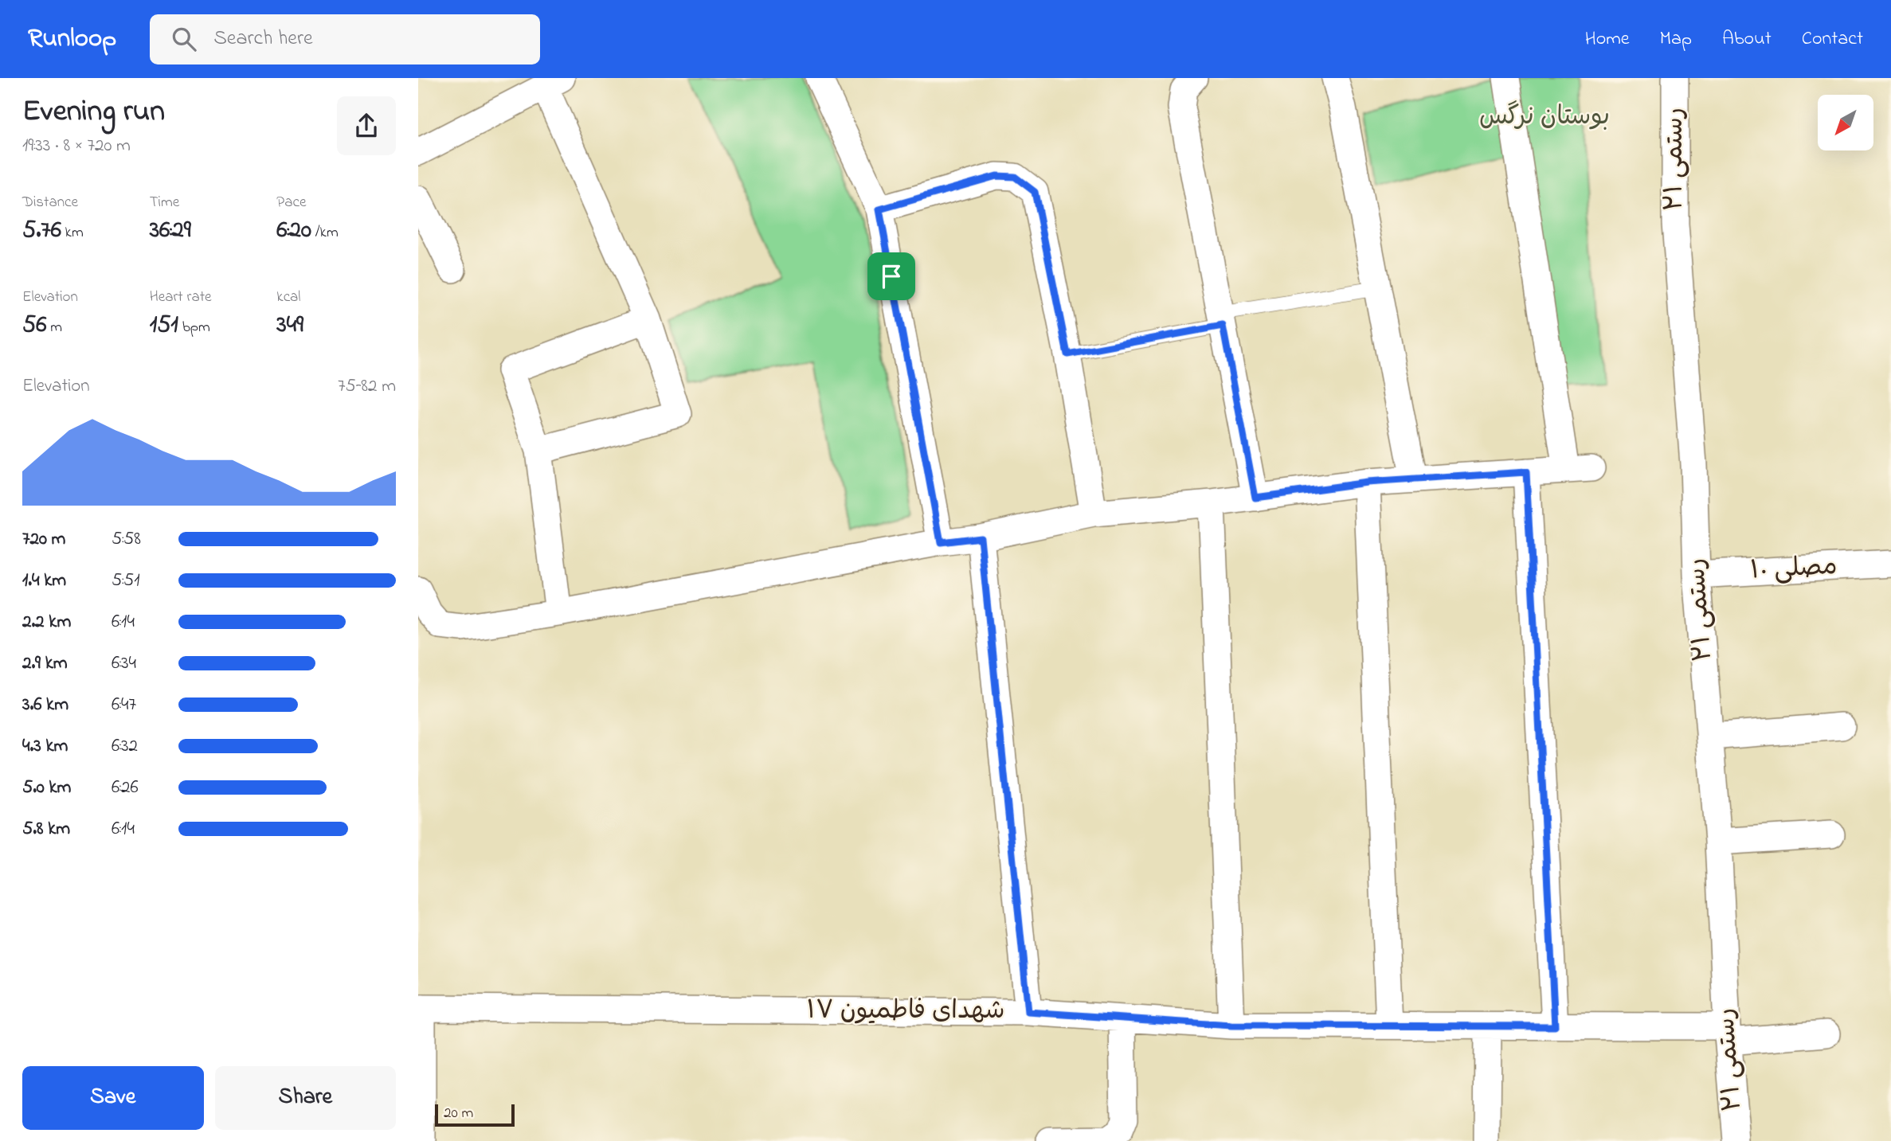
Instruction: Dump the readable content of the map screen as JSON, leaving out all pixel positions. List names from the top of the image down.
{
  "streets": {
    "street": ["رستمی ۲۱", "مصلی ۱۰", "شهدای فاطمیون ۱۷"]
  },
  "crossings": [
    ["رستمی ۲۱", "مصلی ۱۰"],
    ["رستمی ۲۱", "شهدای فاطمیون ۱۷"]
  ],
  "parks": ["بوستان نرگس"],
  "scale_bar": "20 m",
  "north": "bottom left",
  "page": {
    "header": "Runloop",
    "search": "Search here",
    "nav": [
      "Home",
      "Map",
      "About",
      "Contact"
    ],
    "heading": ["Evening run", "19:33 · 8 × 720 m"],
    "stats": [
      ["Distance", "5.76 km"],
      ["Time", "36:29"],
      ["Pace", "6:20 /km"],
      ["Elevation", "56 m"],
      ["Heart rate", "151 bpm"],
      ["kcal", "349"]
    ],
    "chart": ["Elevation", "75–82 m"],
    "list": [
      {
        "name": "720 m",
        "note": "5:58"
      },
      {
        "name": "1.4 km",
        "note": "5:51"
      },
      {
        "name": "2.2 km",
        "note": "6:14"
      },
      {
        "name": "2.9 km",
        "note": "6:34"
      },
      {
        "name": "3.6 km",
        "note": "6:47"
      },
      {
        "name": "4.3 km",
        "note": "6:32"
      },
      {
        "name": "5.0 km",
        "note": "6:26"
      },
      {
        "name": "5.8 km",
        "note": "6:14"
      }
    ],
    "buttons": ["Save", "Share"],
    "scale": "20 m"
  }
}
